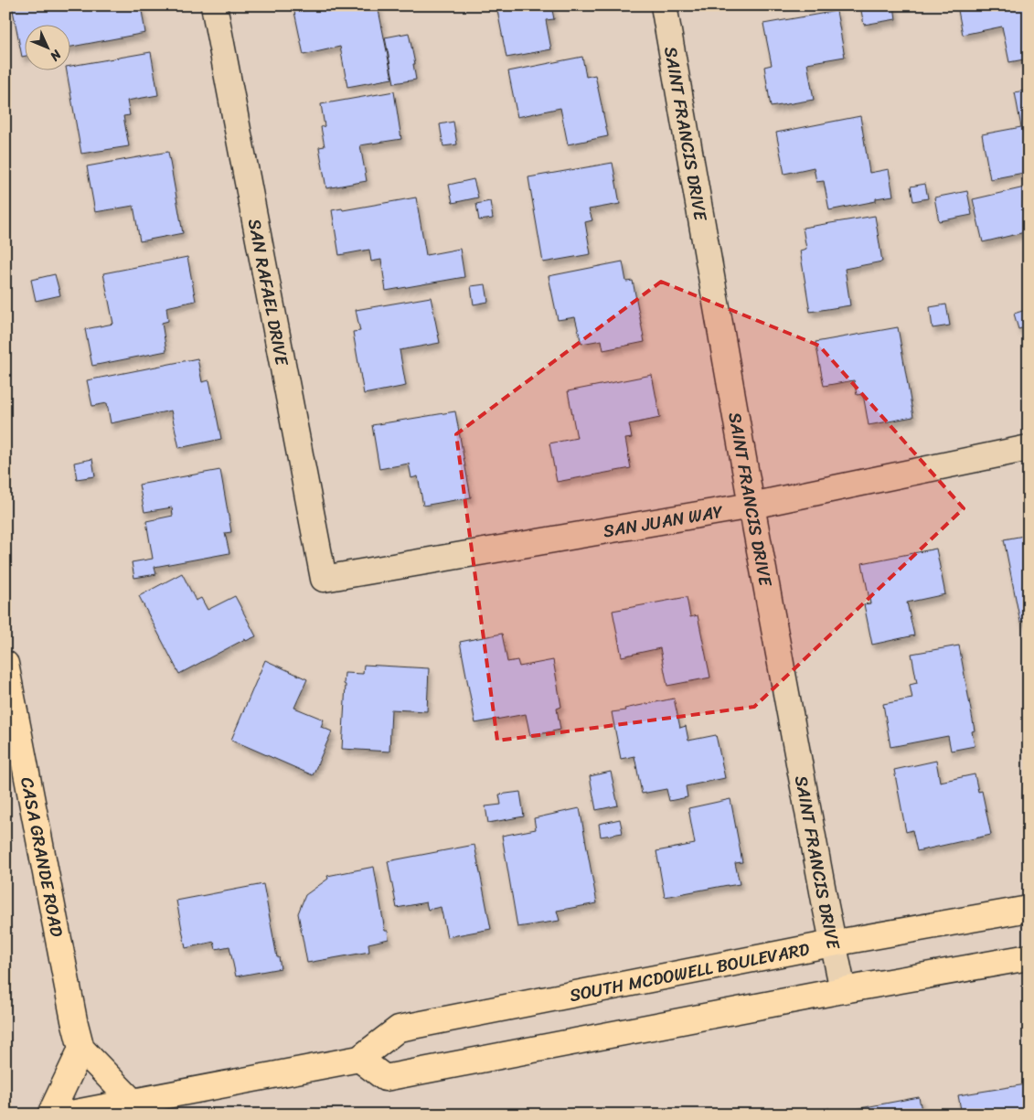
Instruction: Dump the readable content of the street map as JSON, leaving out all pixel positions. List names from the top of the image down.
{
  "streets": {
    "main road": ["CASA GRANDE ROAD", "SOUTH MCDOWELL BOULEVARD"],
    "street": ["SAINT FRANCIS DRIVE", "SAN RAFAEL DRIVE", "SAN JUAN WAY"]
  },
  "crossings": [
    ["SAINT FRANCIS DRIVE", "SAN JUAN WAY"],
    ["SAINT FRANCIS DRIVE", "SOUTH MCDOWELL BOULEVARD"],
    ["SAN RAFAEL DRIVE", "SAN JUAN WAY"],
    ["CASA GRANDE ROAD", "SOUTH MCDOWELL BOULEVARD"]
  ],
  "north": "bottom right"
}
